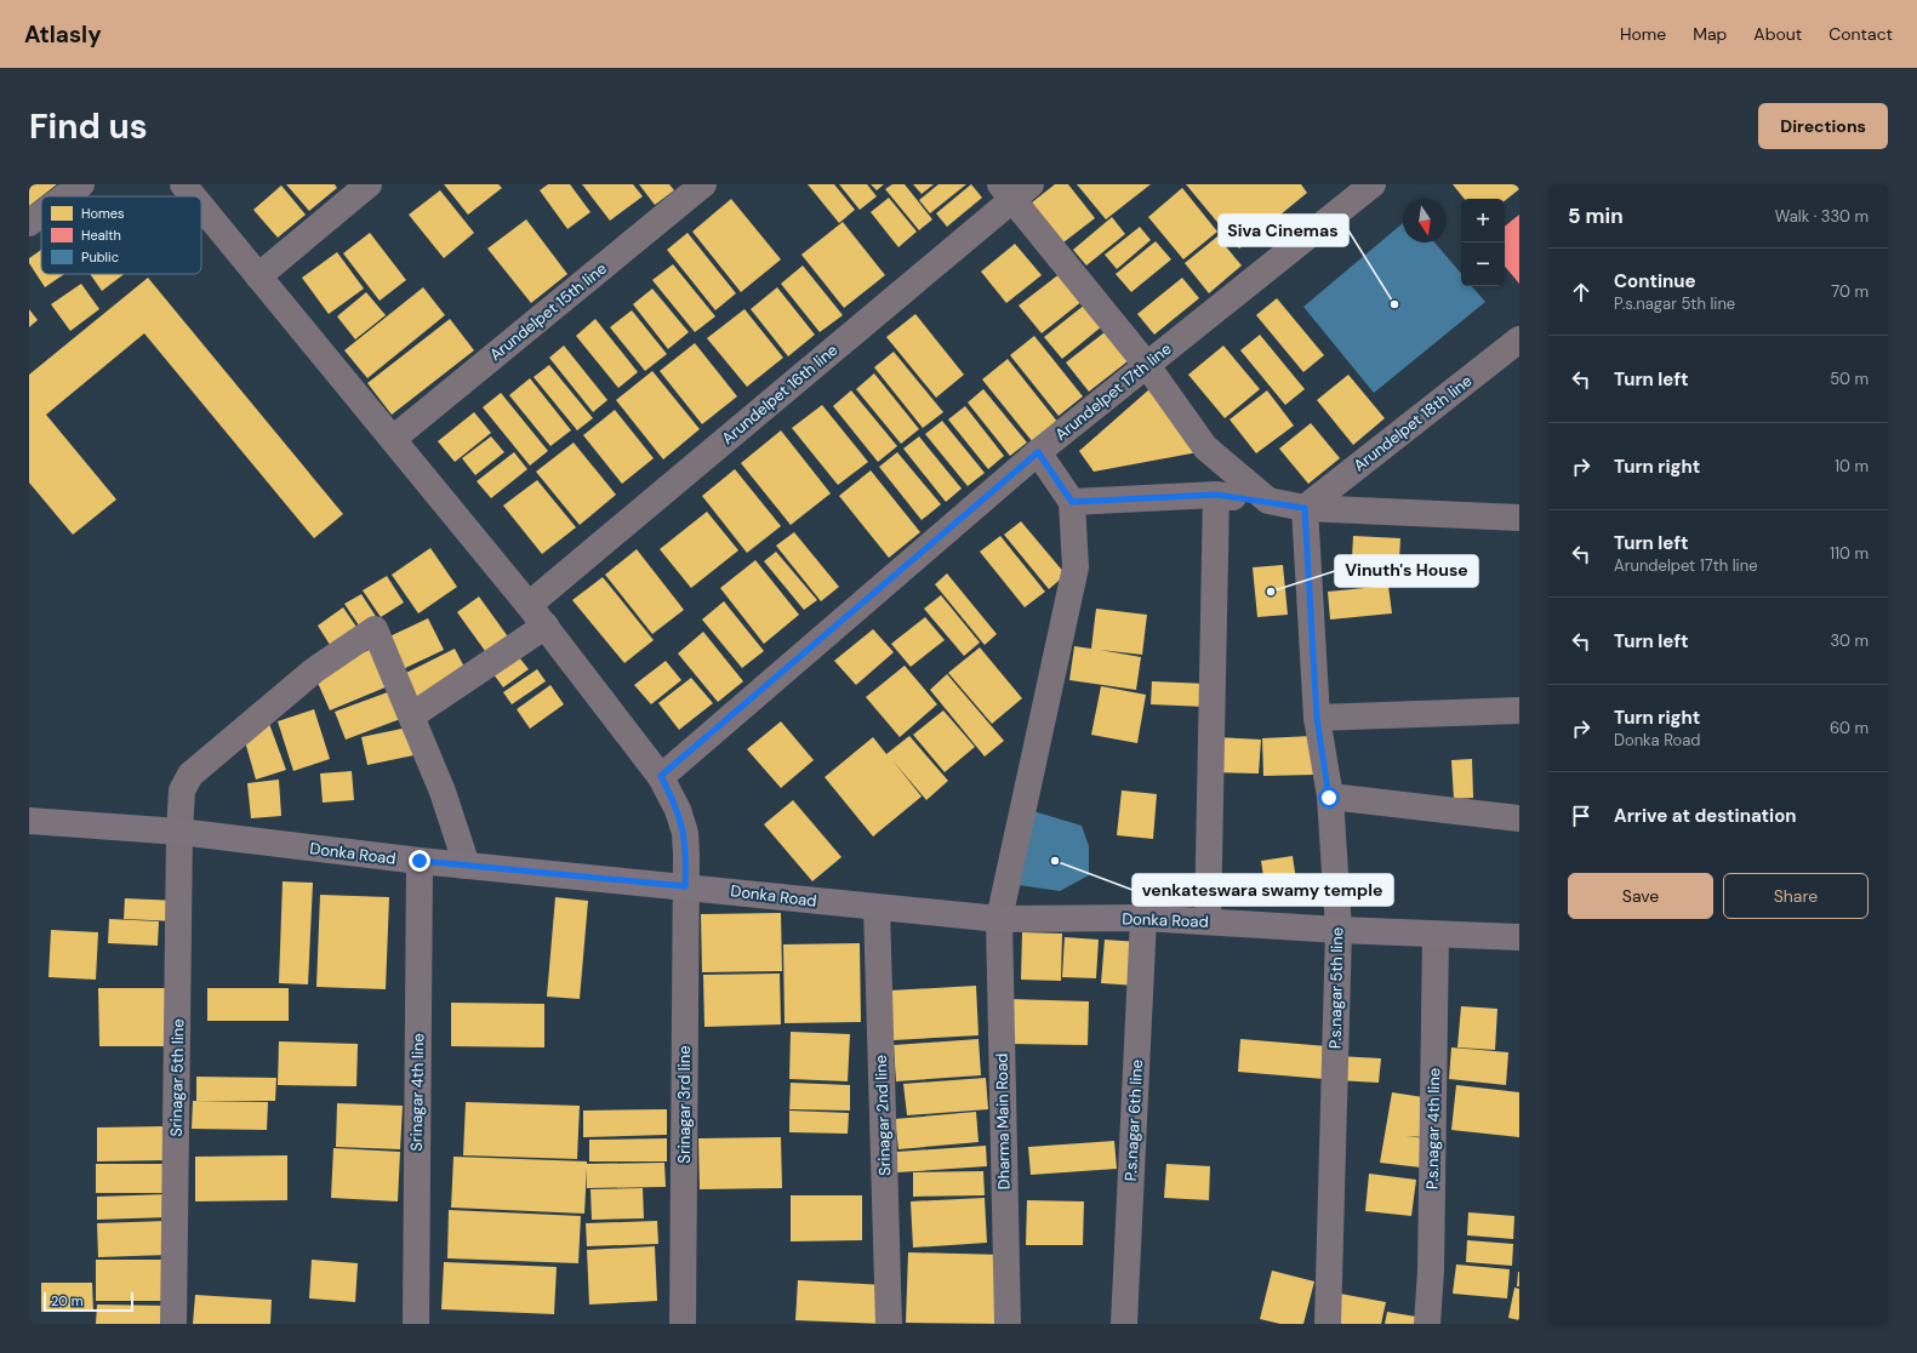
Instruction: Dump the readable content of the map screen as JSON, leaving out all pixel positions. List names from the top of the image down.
{
  "streets": {
    "street": [
      "Arundelpet 15th line",
      "Arundelpet 17th line",
      "Arundelpet 16th line",
      "Arundelpet 18th line",
      "Donka Road",
      "P.s.nagar 5th line",
      "Srinagar 5th line",
      "Srinagar 4th line",
      "Srinagar 3rd line",
      "Srinagar 2nd line",
      "P.s.nagar 6th line",
      "Dharma Main Road",
      "P.s.nagar 4th line"
    ]
  },
  "crossings": [
    ["Arundelpet 15th line", "Srinagar 3rd line"],
    ["Arundelpet 17th line", "Srinagar 3rd line"],
    ["Arundelpet 16th line", "Srinagar 3rd line"],
    ["Arundelpet 18th line", "P.s.nagar 5th line"],
    ["Donka Road", "P.s.nagar 5th line"],
    ["Donka Road", "Srinagar 5th line"],
    ["Donka Road", "Srinagar 4th line"],
    ["Donka Road", "Srinagar 3rd line"],
    ["Donka Road", "Srinagar 2nd line"],
    ["Donka Road", "P.s.nagar 6th line"],
    ["Donka Road", "Dharma Main Road"],
    ["Donka Road", "P.s.nagar 4th line"]
  ],
  "places": ["Siva Cinemas", "Vinuth's House", "venkateswara swamy temple"],
  "legend": ["Homes", "Health", "Public"],
  "scale_bar": "20 m",
  "north": "bottom",
  "page": {
    "header": "Atlasly",
    "nav": [
      "Home",
      "Map",
      "About",
      "Contact"
    ],
    "buttons": [
      "Directions",
      ["Save", "Share"]
    ],
    "title": "Find us",
    "heading": ["5 min", "Walk · 330 m"],
    "map_buttons": ["+", "−"],
    "list": [
      ["Continue", "P.s.nagar 5th line", "70 m"],
      ["Turn left", "50 m"],
      ["Turn right", "10 m"],
      ["Turn left", "Arundelpet 17th line", "110 m"],
      ["Turn left", "30 m"],
      ["Turn right", "Donka Road", "60 m"],
      "Arrive at destination"
    ],
    "scale": "20 m"
  }
}
